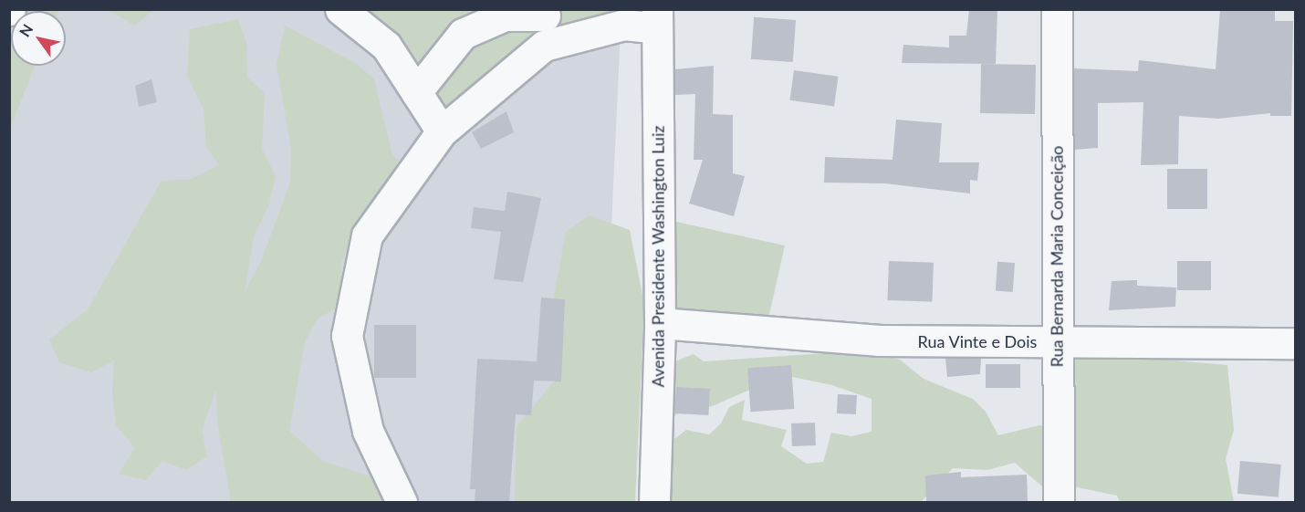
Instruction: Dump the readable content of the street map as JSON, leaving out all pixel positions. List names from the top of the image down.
{
  "streets": {
    "street": ["Avenida Presidente Washington Luiz", "Rua Bernarda Maria Conceição", "Rua Vinte e Dois"]
  },
  "crossings": [
    ["Avenida Presidente Washington Luiz", "Rua Vinte e Dois"],
    ["Rua Bernarda Maria Conceição", "Rua Vinte e Dois"]
  ],
  "north": "top left"
}
